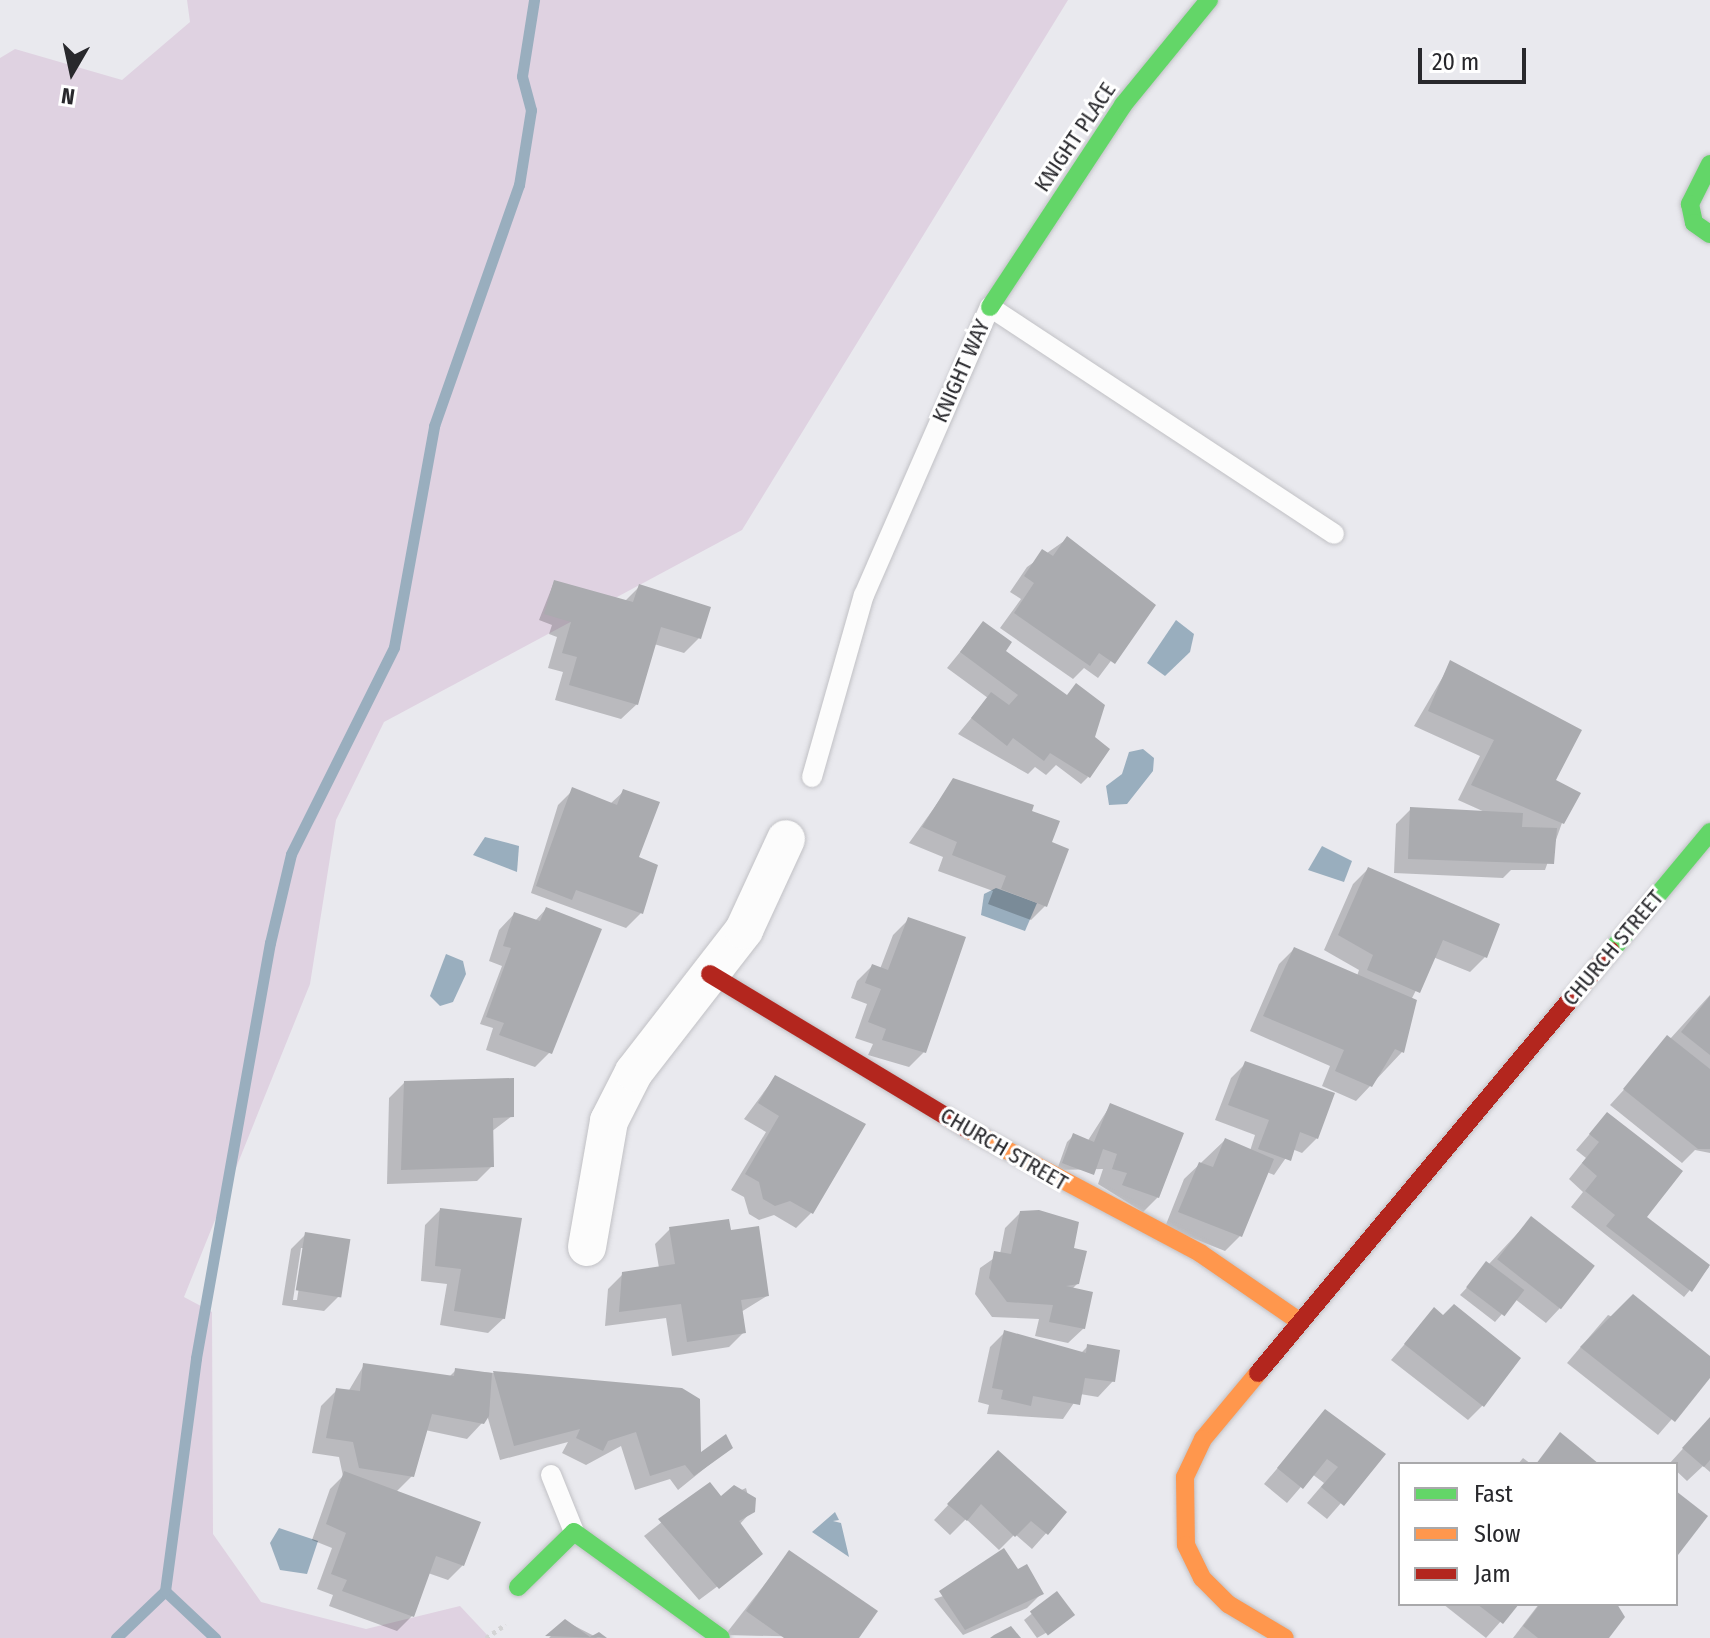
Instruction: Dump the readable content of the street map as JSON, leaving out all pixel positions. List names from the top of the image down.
{
  "streets": {
    "street": ["KNIGHT PLACE", "CHURCH STREET"],
    "lane": ["KNIGHT WAY"]
  },
  "crossings": [
    ["KNIGHT PLACE", "KNIGHT WAY"]
  ],
  "legend": ["Fast", "Slow", "Jam"],
  "scale_bar": "20 m",
  "north": "bottom"
}
